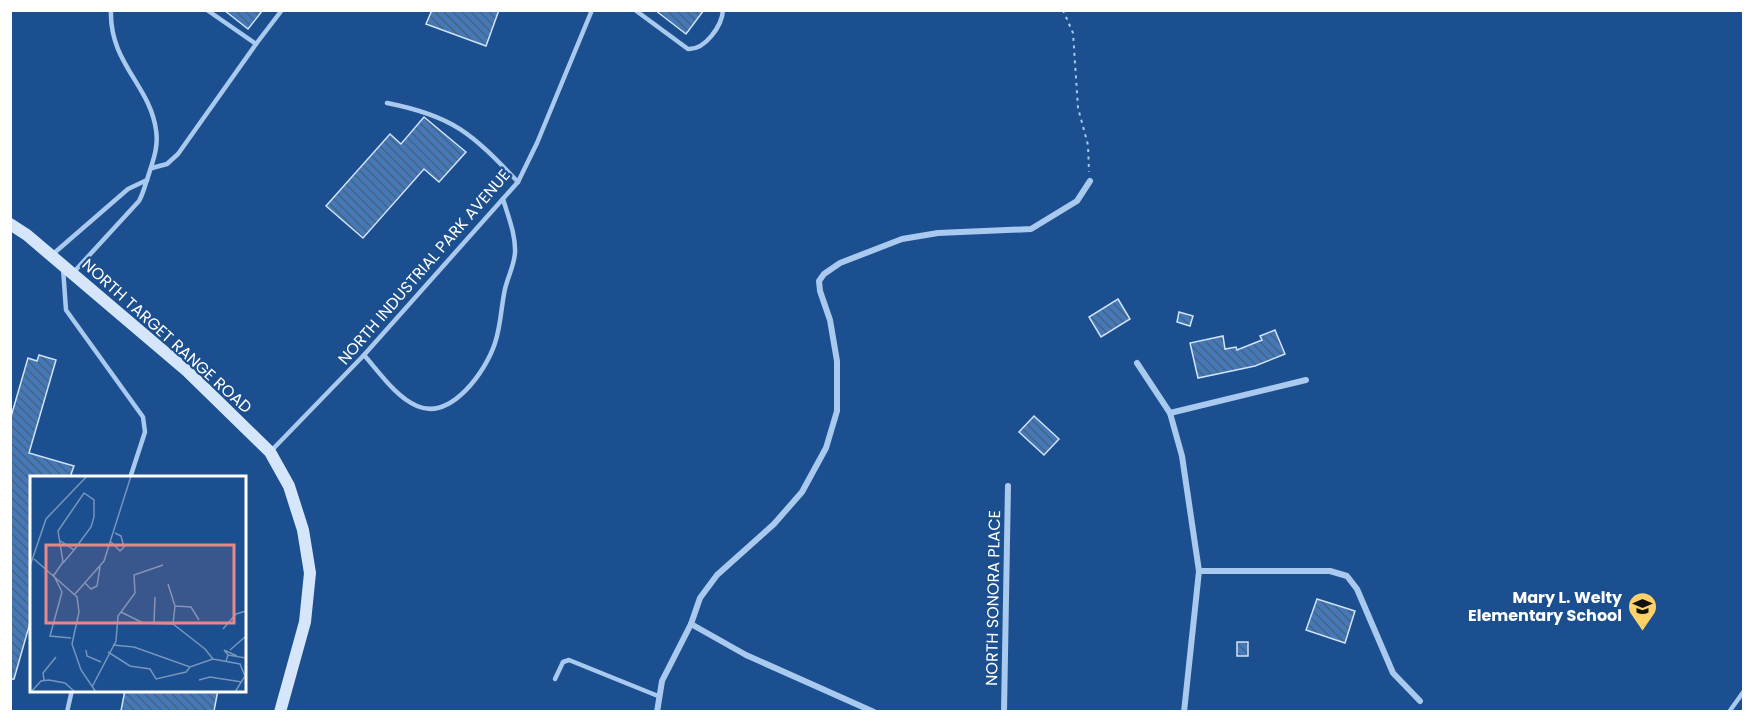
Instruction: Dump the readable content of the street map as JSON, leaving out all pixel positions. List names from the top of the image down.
{
  "streets": {
    "street": ["NORTH TARGET RANGE ROAD", "NORTH SONORA PLACE"],
    "lane": ["NORTH INDUSTRIAL PARK AVENUE"]
  },
  "crossings": [
    ["NORTH INDUSTRIAL PARK AVENUE", "NORTH TARGET RANGE ROAD"]
  ],
  "places": {
    "school or university": ["Mary L. Welty Elementary School"]
  }
}
